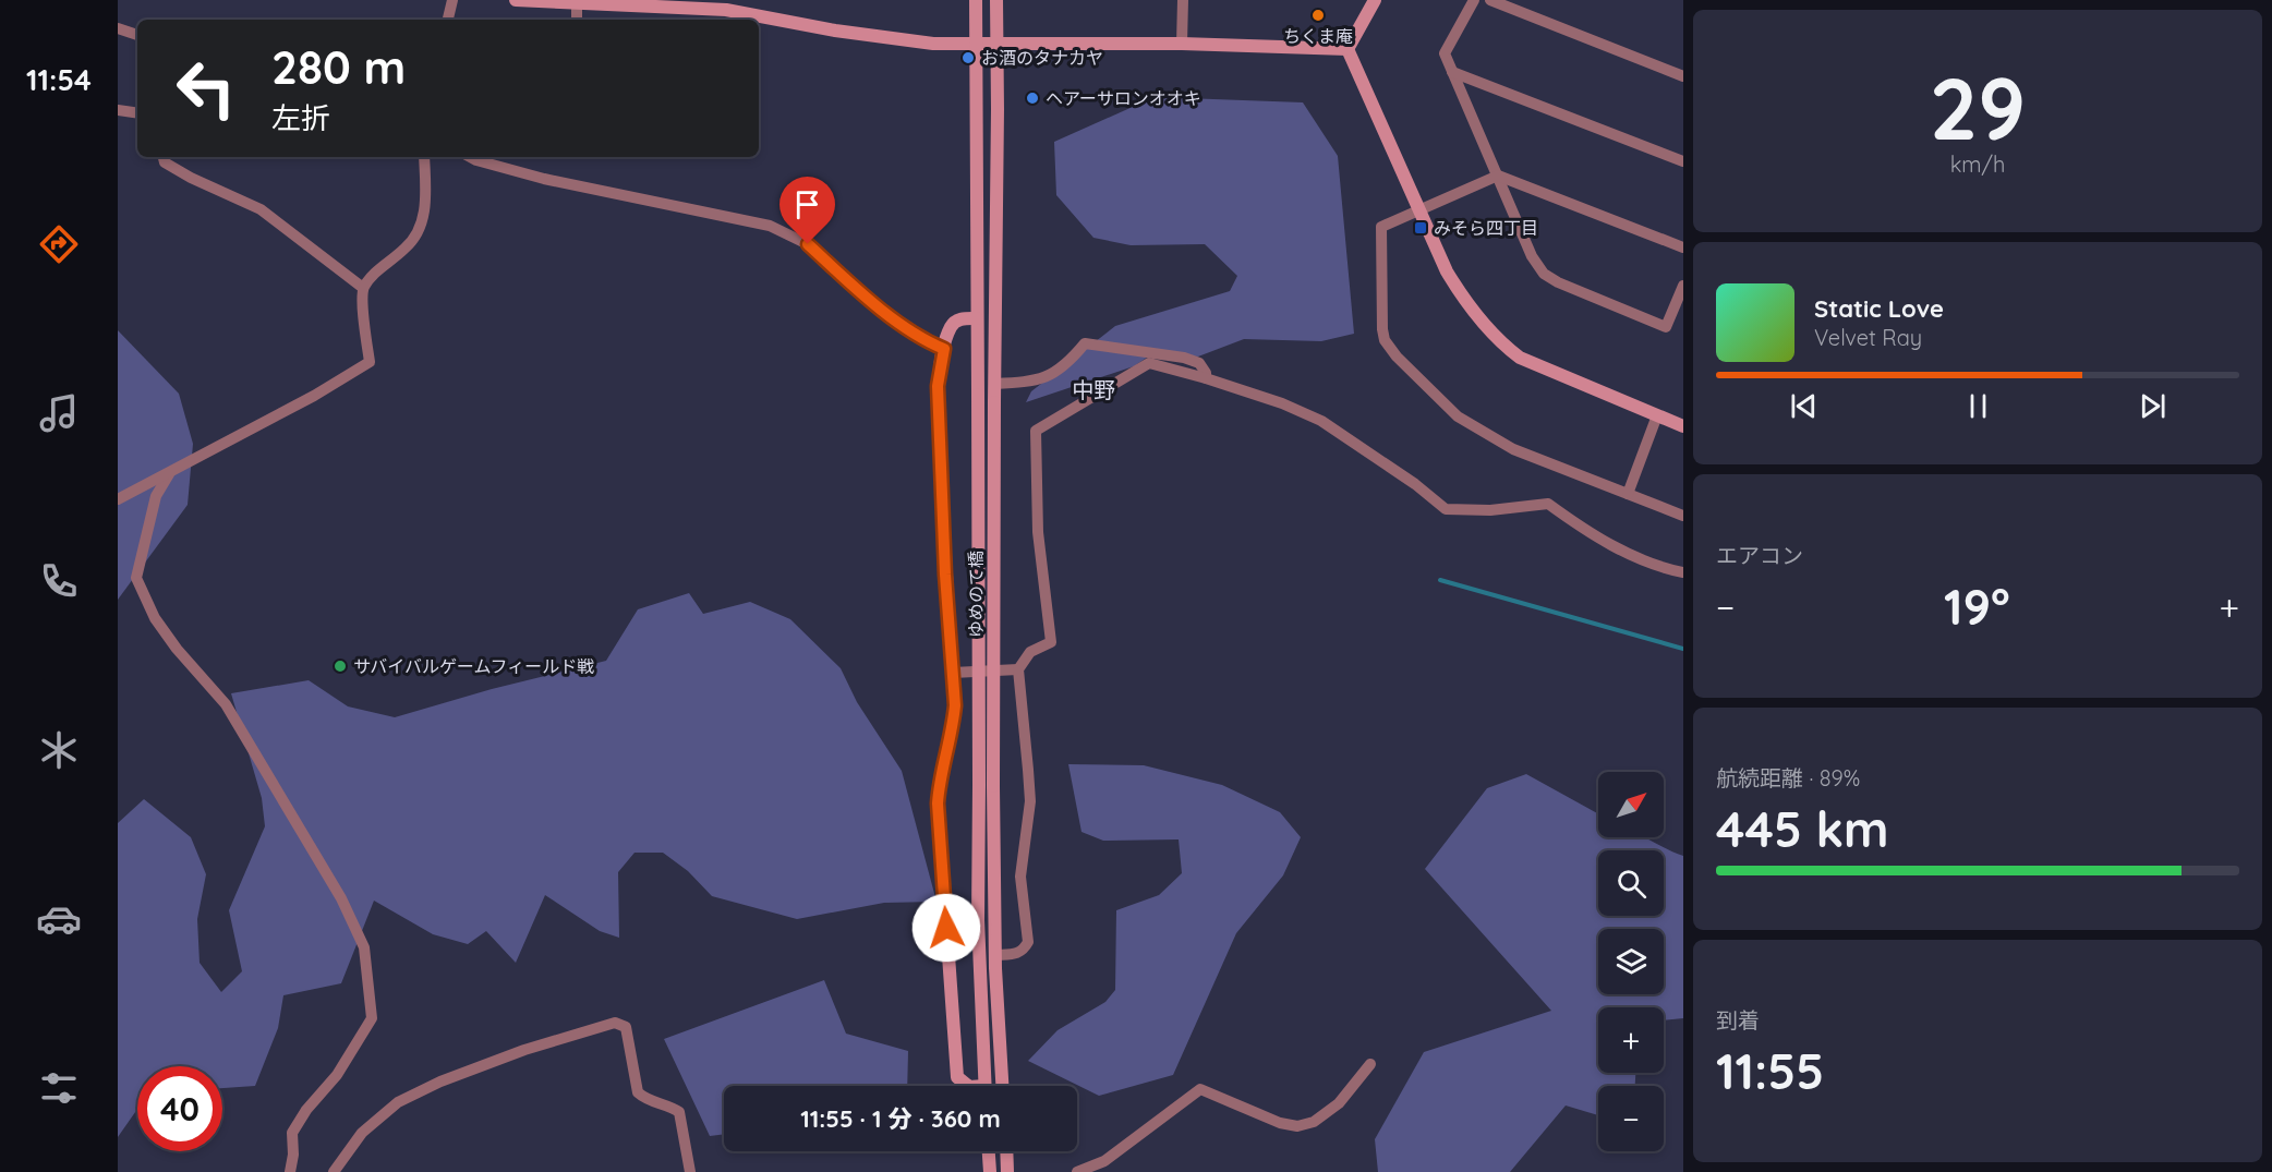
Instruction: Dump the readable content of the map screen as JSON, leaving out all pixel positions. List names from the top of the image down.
{
  "streets": {
    "street": ["ゆめのて橋"]
  },
  "districts": ["中野"],
  "places": {
    "other": [
      "ちくま庵",
      "お酒のタナカヤ",
      "ヘアーサロンオオキ",
      "サバイバルゲームフィールド戦"
    ],
    "transit": ["みそら四丁目"]
  },
  "north": "top right",
  "page": {
    "tabs": "11:54",
    "tile": [
      ["29", "km/h"],
      "エアコン",
      ["航続距離 · 89%", "445 km"],
      ["到着", "11:55"]
    ],
    "turn": ["280 m", "左折"],
    "song": ["Static Love", "Velvet Ray"],
    "heat": ["−", "19°", "+"],
    "map_buttons": ["+", "−"],
    "limit": "40",
    "trip": "11:55 · 1 分 · 360 m"
  }
}
